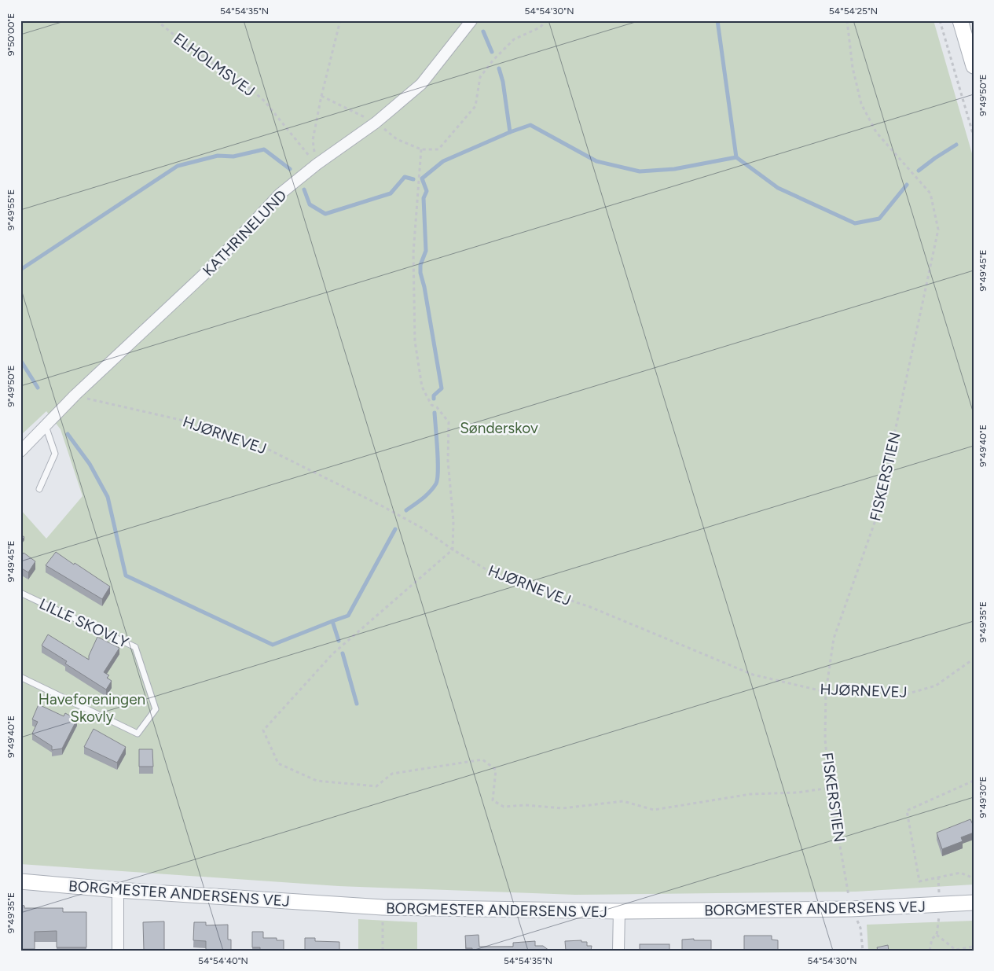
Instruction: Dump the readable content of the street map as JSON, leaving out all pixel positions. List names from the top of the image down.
{
  "streets": {
    "street": ["KATHRINELUND", "BORGMESTER ANDERSENS VEJ"],
    "lane": ["LILLE SKOVLY"],
    "path": ["ELHOLMSVEJ", "HJØRNEVEJ", "FISKERSTIEN"]
  },
  "crossings": [
    ["ELHOLMSVEJ", "KATHRINELUND"],
    ["KATHRINELUND", "HJØRNEVEJ"],
    ["HJØRNEVEJ", "FISKERSTIEN"],
    ["FISKERSTIEN", "BORGMESTER ANDERSENS VEJ"]
  ],
  "parks": ["Sønderskov", "Haveforeningen Skovly"],
  "coordinates": [
    "54°54'35\"N",
    "54°54'30\"N",
    "54°54'25\"N",
    "9°50'00\"E",
    "9°49'50\"E",
    "9°49'55\"E",
    "9°49'45\"E",
    "9°49'40\"E",
    "9°49'35\"E",
    "9°49'30\"E",
    "54°54'40\"N"
  ]
}
